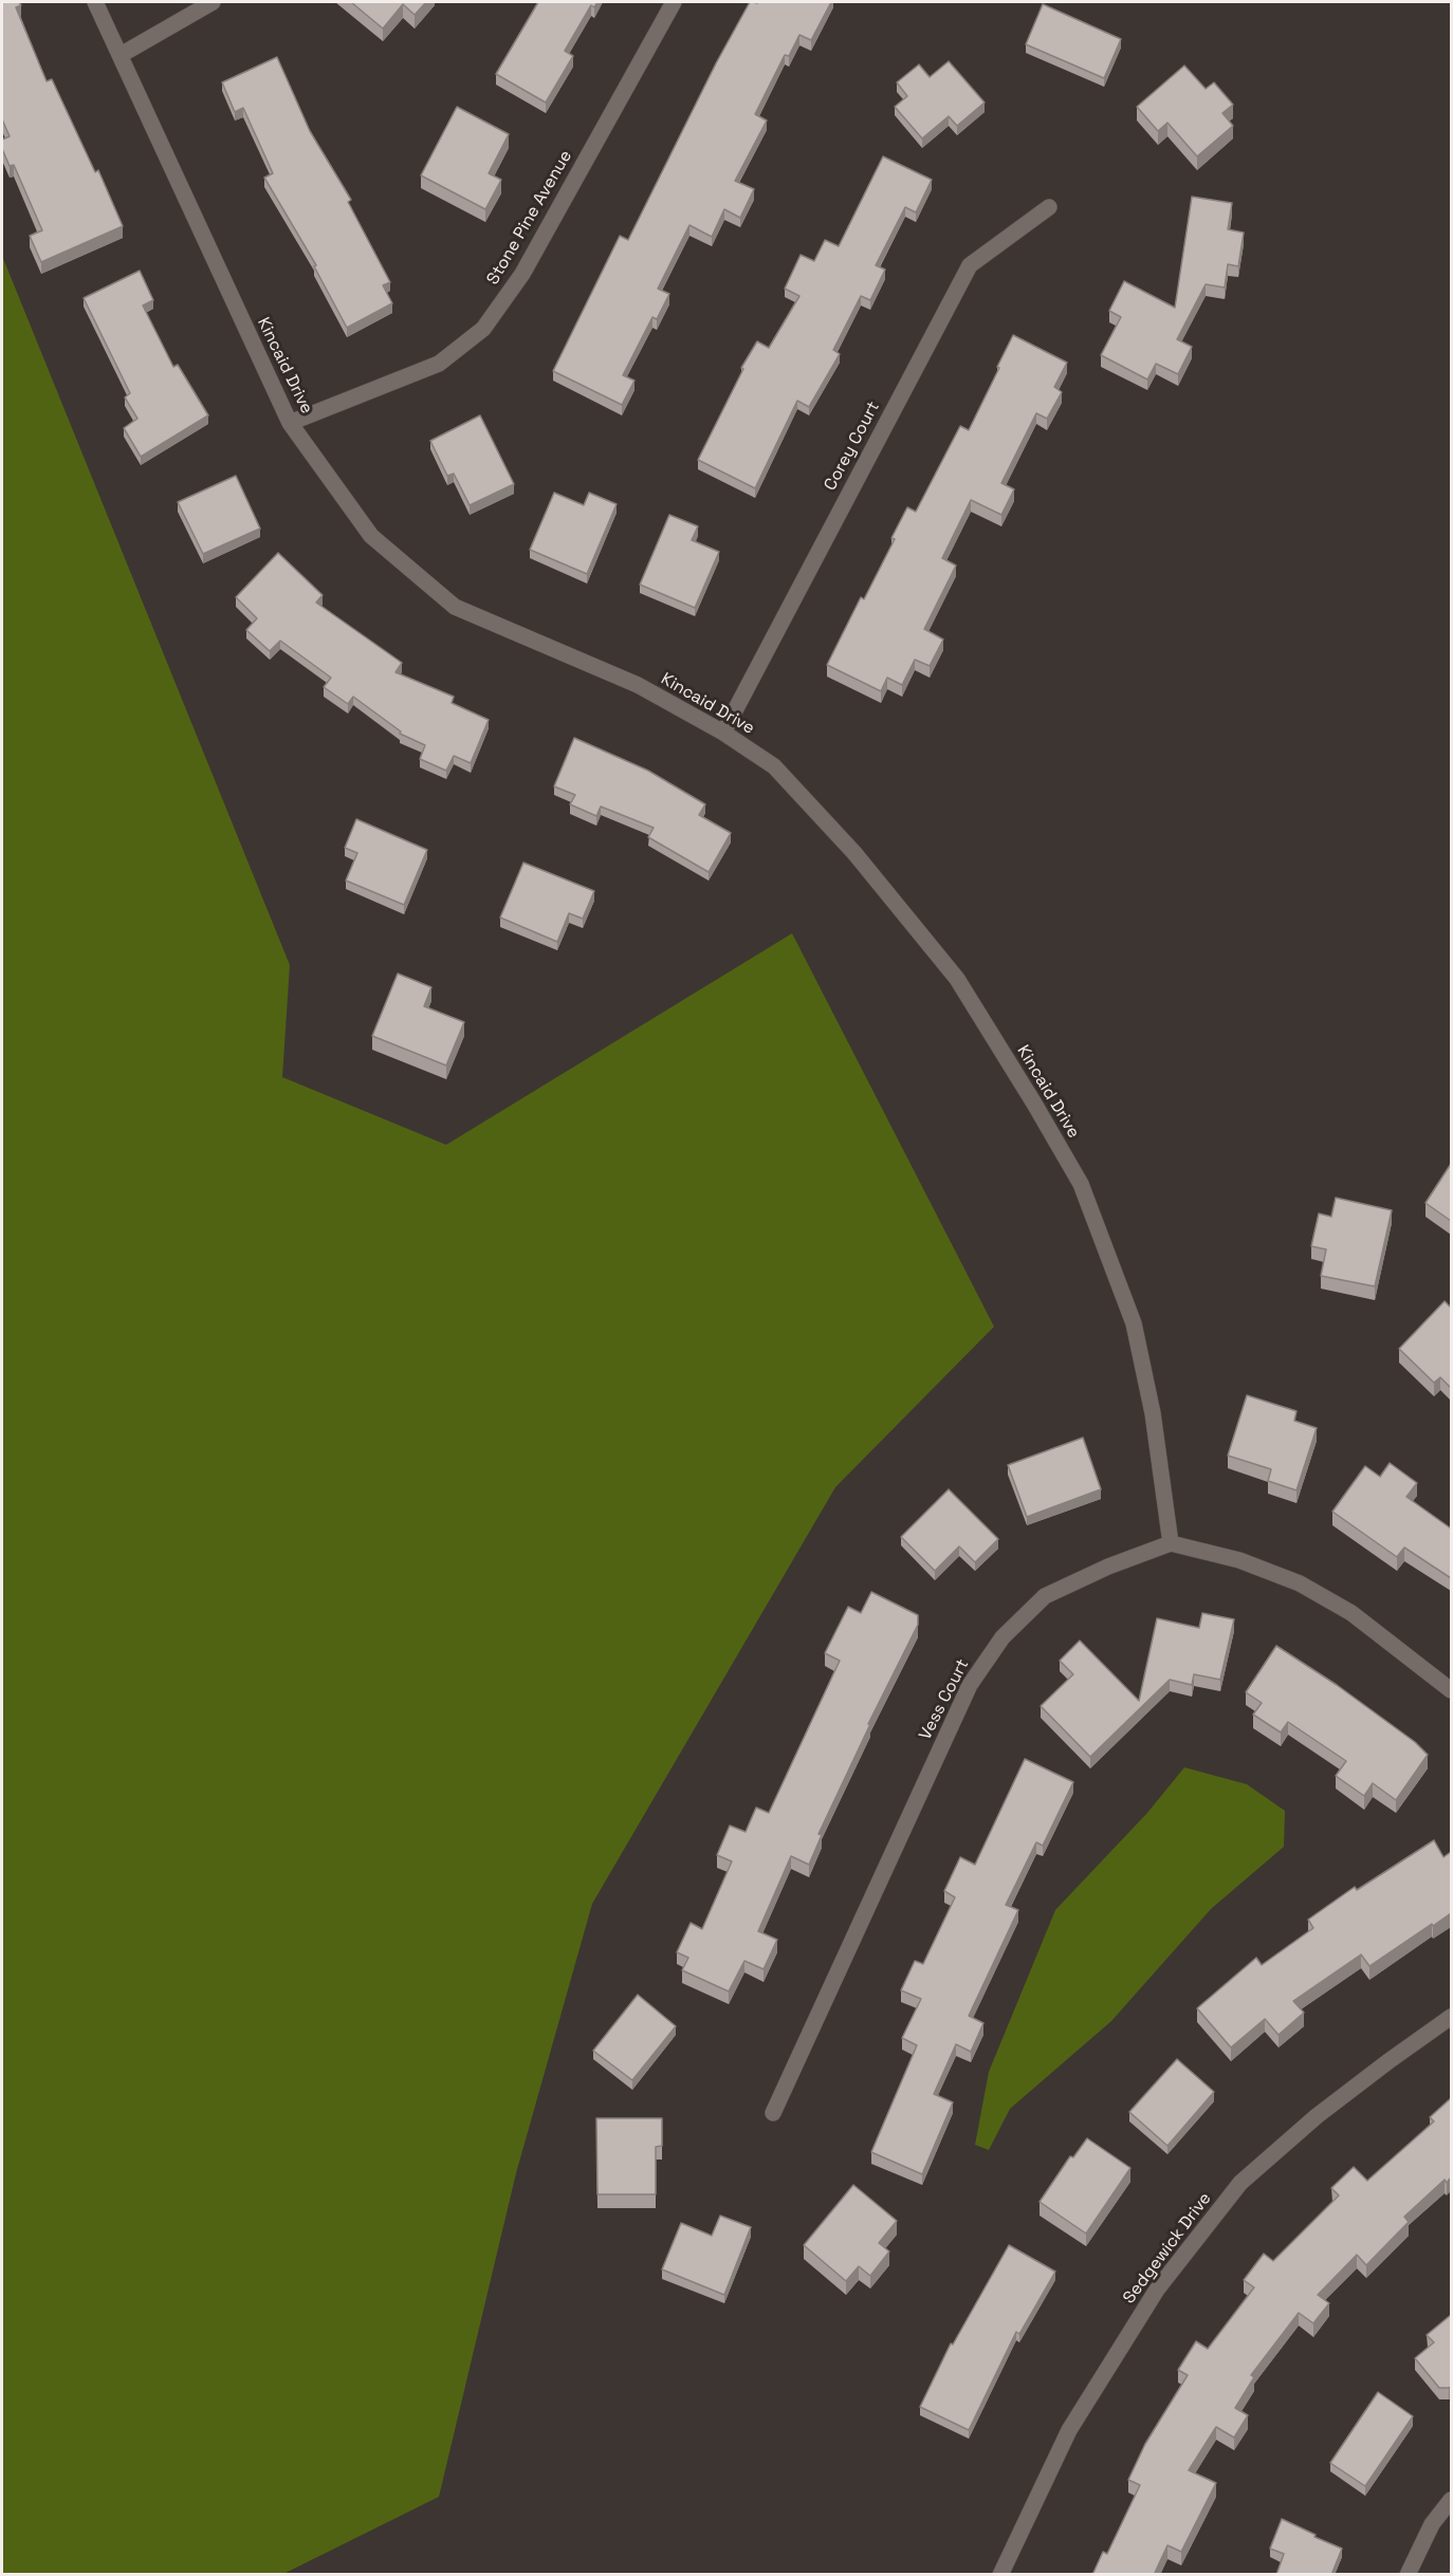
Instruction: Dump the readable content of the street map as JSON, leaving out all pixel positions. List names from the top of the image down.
{
  "streets": {
    "street": [
      "Stone Pine Avenue",
      "Kincaid Drive",
      "Corey Court",
      "Vess Court",
      "Sedgewick Drive"
    ]
  },
  "crossings": [
    ["Stone Pine Avenue", "Kincaid Drive"],
    ["Kincaid Drive", "Corey Court"],
    ["Kincaid Drive", "Vess Court"]
  ]
}
